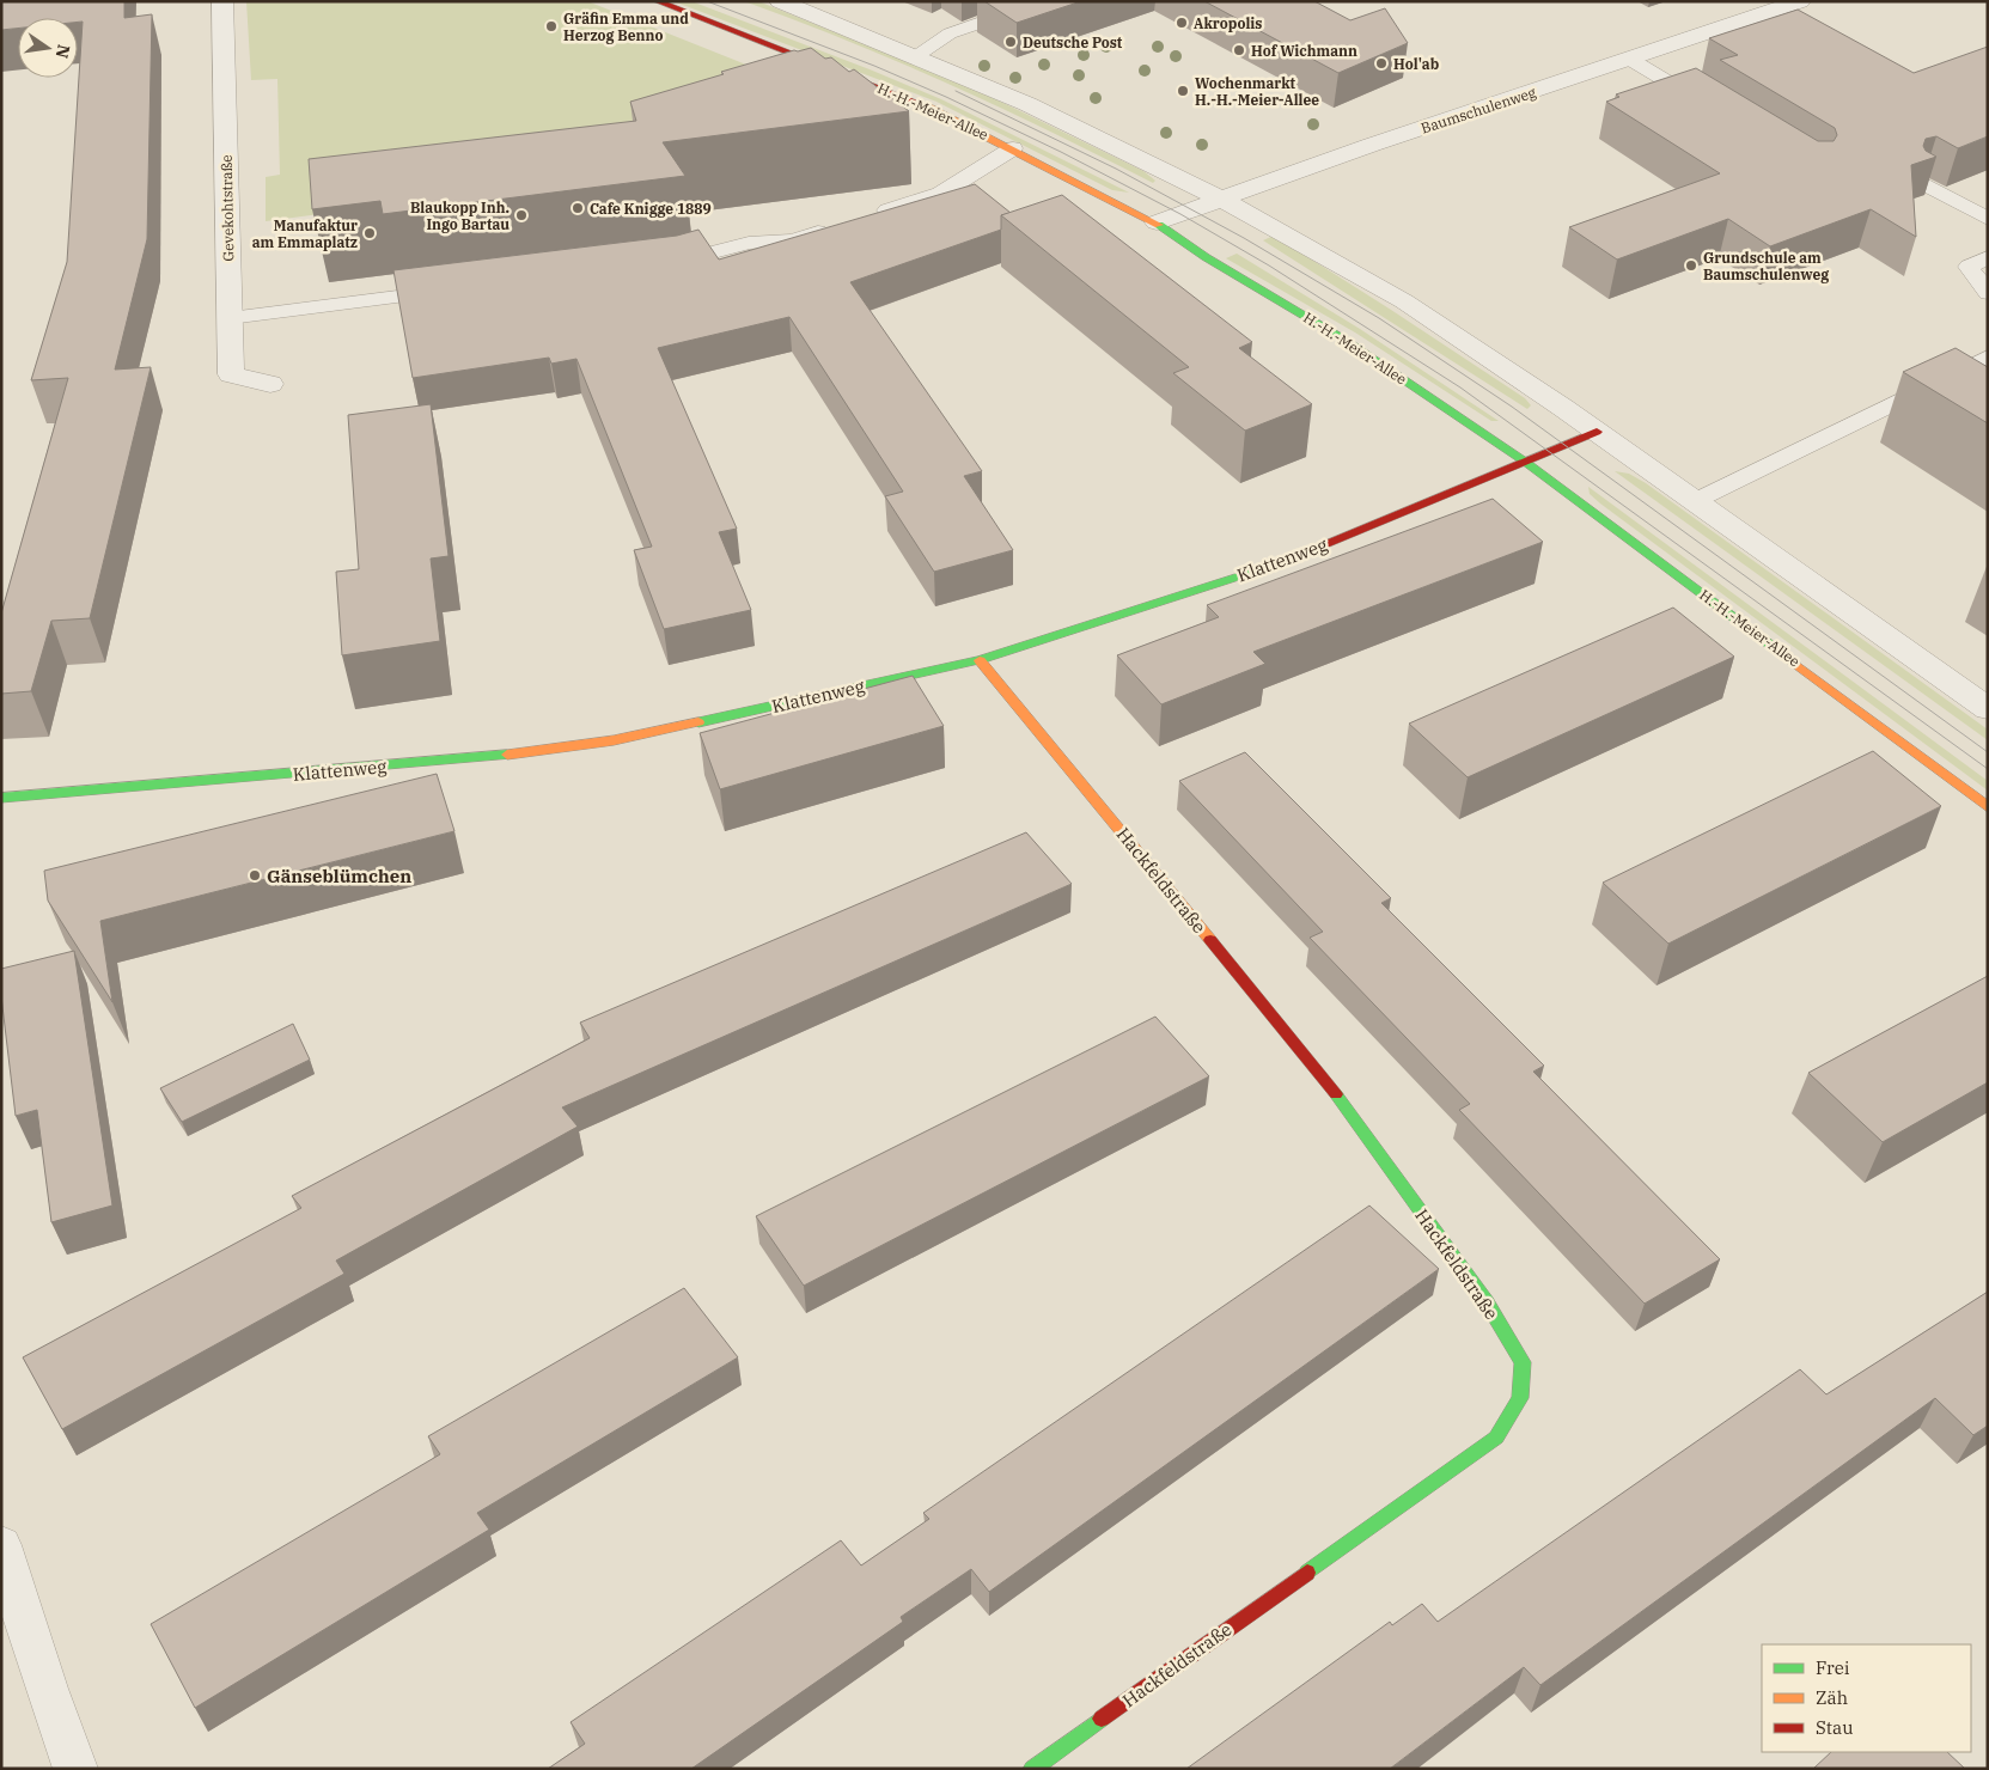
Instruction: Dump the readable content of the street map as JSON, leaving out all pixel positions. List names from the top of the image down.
{
  "streets": {
    "street": [
      "Baumschulenweg",
      "H.-H.-Meier-Allee",
      "Gevekohtstraße",
      "Klattenweg",
      "Hackfeldstraße"
    ]
  },
  "crossings": [
    ["Baumschulenweg", "H.-H.-Meier-Allee"],
    ["H.-H.-Meier-Allee", "Klattenweg"],
    ["Klattenweg", "Hackfeldstraße"]
  ],
  "places": [
    "Akropolis",
    "Gräfin Emma und Herzog Benno",
    "Deutsche Post",
    "Hof Wichmann",
    "Hol'ab",
    "Wochenmarkt H.-H.-Meier-Allee",
    "Cafe Knigge 1889",
    "Blaukopp Inh. Ingo Bartau",
    "Manufaktur am Emmaplatz",
    "Grundschule am Baumschulenweg",
    "Gänseblümchen"
  ],
  "legend": ["Frei", "Zäh", "Stau"],
  "north": "right"
}
